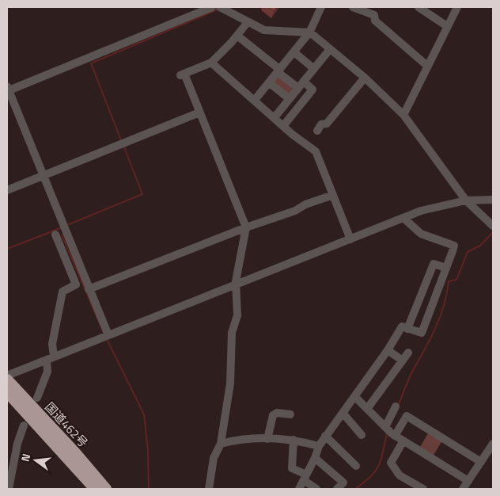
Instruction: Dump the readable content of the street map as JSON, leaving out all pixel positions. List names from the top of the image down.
{
  "streets": {
    "highway": ["国道462号"]
  },
  "north": "left"
}
